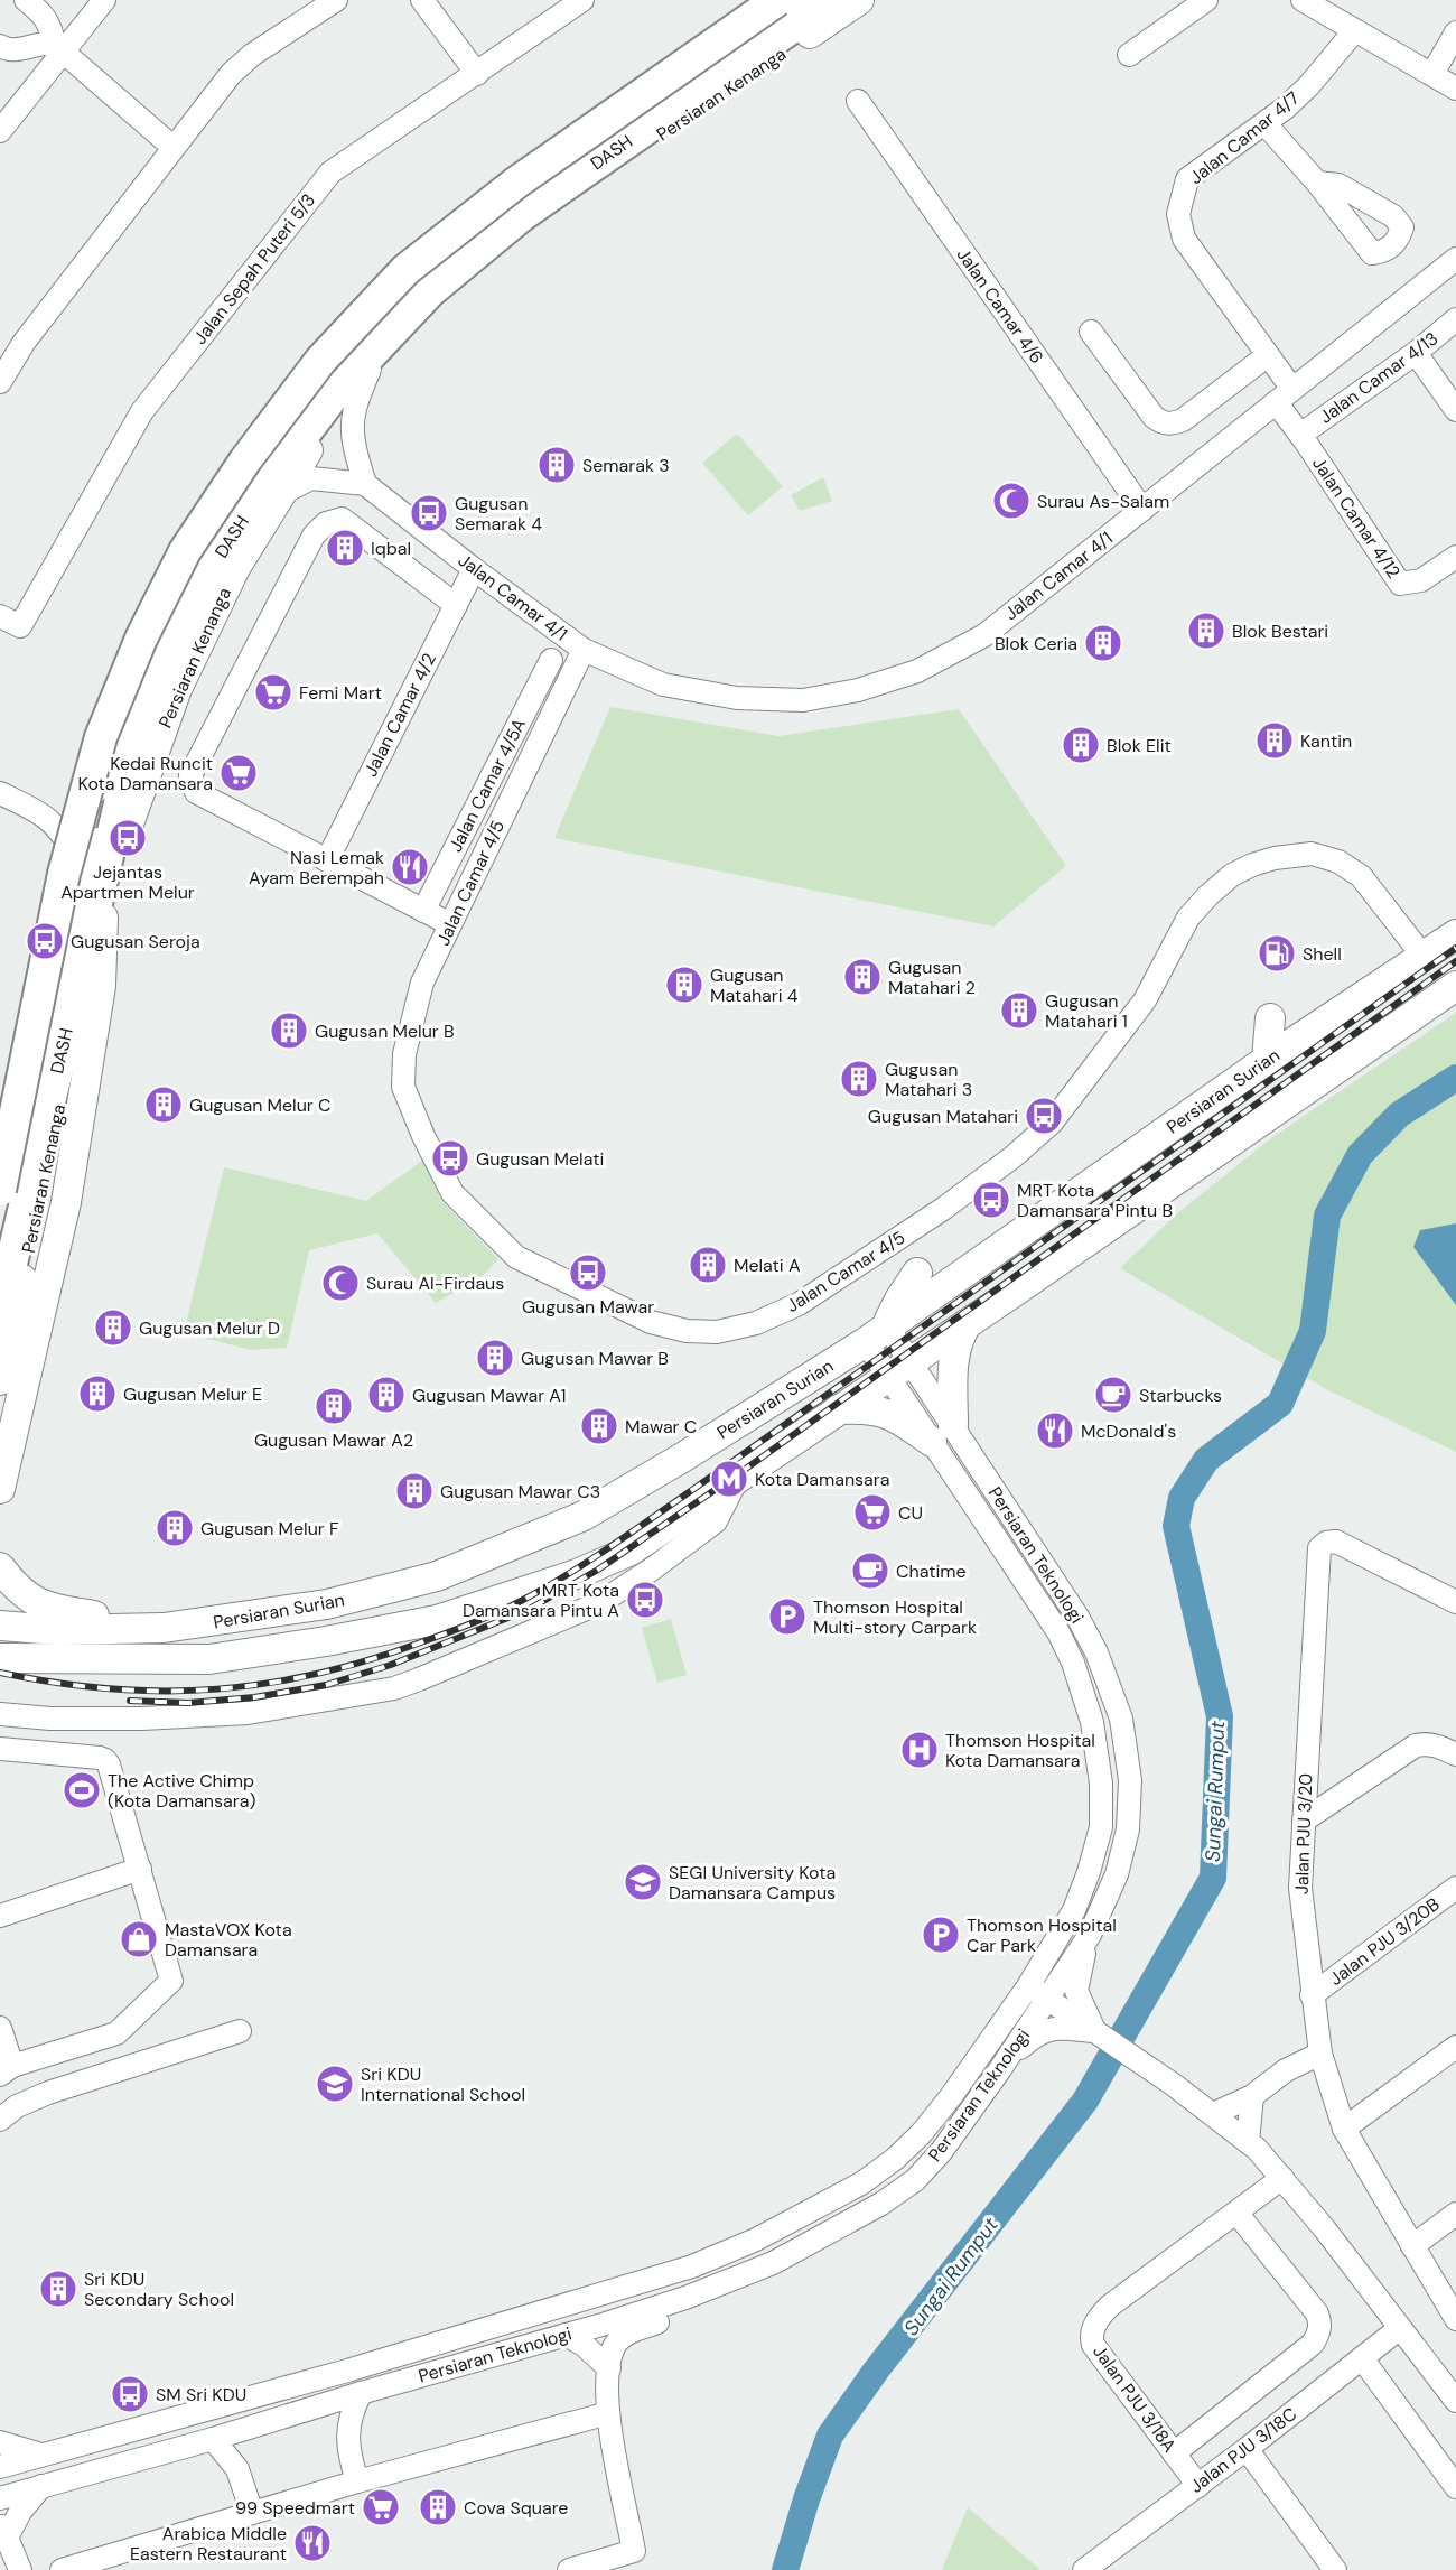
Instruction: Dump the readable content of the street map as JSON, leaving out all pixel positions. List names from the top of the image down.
{
  "streets": {
    "highway": ["DASH"],
    "main road": ["Persiaran Kenanga", "Persiaran Surian"],
    "street": [
      "Jalan Camar 4/7",
      "Jalan Sepah Puteri 5/3",
      "Jalan Camar 4/6",
      "Jalan Camar 4/13",
      "Jalan Camar 4/12",
      "Jalan Camar 4/1",
      "Jalan Camar 4/2",
      "Jalan Camar 4/5A",
      "Jalan Camar 4/5",
      "Persiaran Teknologi",
      "Jalan PJU 3/20",
      "Jalan PJU 3/20B",
      "Jalan PJU 3/18A",
      "Jalan PJU 3/18C"
    ]
  },
  "crossings": [
    ["Jalan Camar 4/7", "Jalan Camar 4/12"],
    ["Jalan Camar 4/7", "Jalan Camar 4/1"],
    ["Jalan Camar 4/6", "Jalan Camar 4/1"],
    ["Jalan Camar 4/13", "Jalan Camar 4/12"],
    ["Jalan Camar 4/12", "Jalan Camar 4/1"],
    ["Jalan Camar 4/1", "Jalan Camar 4/2"],
    ["Jalan Camar 4/1", "Jalan Camar 4/5"],
    ["Jalan Camar 4/5", "Persiaran Surian"],
    ["Persiaran Surian", "Persiaran Teknologi"],
    ["Jalan PJU 3/20", "Jalan PJU 3/20B"],
    ["Jalan PJU 3/18A", "Jalan PJU 3/18C"]
  ],
  "water": ["Sungai Rumput"],
  "places": {
    "building": [
      "Semarak 3",
      "Iqbal",
      "Blok Bestari",
      "Blok Ceria",
      "Kantin",
      "Blok Elit",
      "Gugusan Matahari 2",
      "Gugusan Matahari 4",
      "Gugusan Matahari 1",
      "Gugusan Melur B",
      "Gugusan Matahari 3",
      "Gugusan Melur C",
      "Melati A",
      "Gugusan Melur D",
      "Gugusan Mawar B",
      "Gugusan Melur E",
      "Gugusan Mawar A1",
      "Gugusan Mawar A2",
      "Mawar C",
      "Gugusan Mawar C3",
      "Gugusan Melur F",
      "Sri KDU Secondary School",
      "Cova Square"
    ],
    "mosque": ["Surau As-Salam", "Surau Al-Firdaus"],
    "bus stop": [
      "Gugusan Semarak 4",
      "Jejantas Apartmen Melur",
      "Gugusan Seroja",
      "Gugusan Matahari",
      "Gugusan Melati",
      "MRT Kota Damansara Pintu B",
      "Gugusan Mawar",
      "MRT Kota Damansara Pintu A",
      "SM Sri KDU"
    ],
    "supermarket": [
      "Femi Mart",
      "Kedai Runcit Kota Damansara",
      "CU",
      "99 Speedmart"
    ],
    "restaurant": ["Nasi Lemak Ayam Berempah", "McDonald's", "Arabica Middle Eastern Restaurant"],
    "fuel station": ["Shell"],
    "cafe": ["Starbucks", "Chatime"],
    "metro station": ["Kota Damansara"],
    "parking": ["Thomson Hospital Multi-story Carpark", "Thomson Hospital Car Park"],
    "hospital": ["Thomson Hospital Kota Damansara"],
    "sports": ["The Active Chimp (Kota Damansara)"],
    "school or university": ["SEGI University Kota Damansara Campus", "Sri KDU International School"],
    "shop": ["MastaVOX Kota Damansara"]
  }
}
